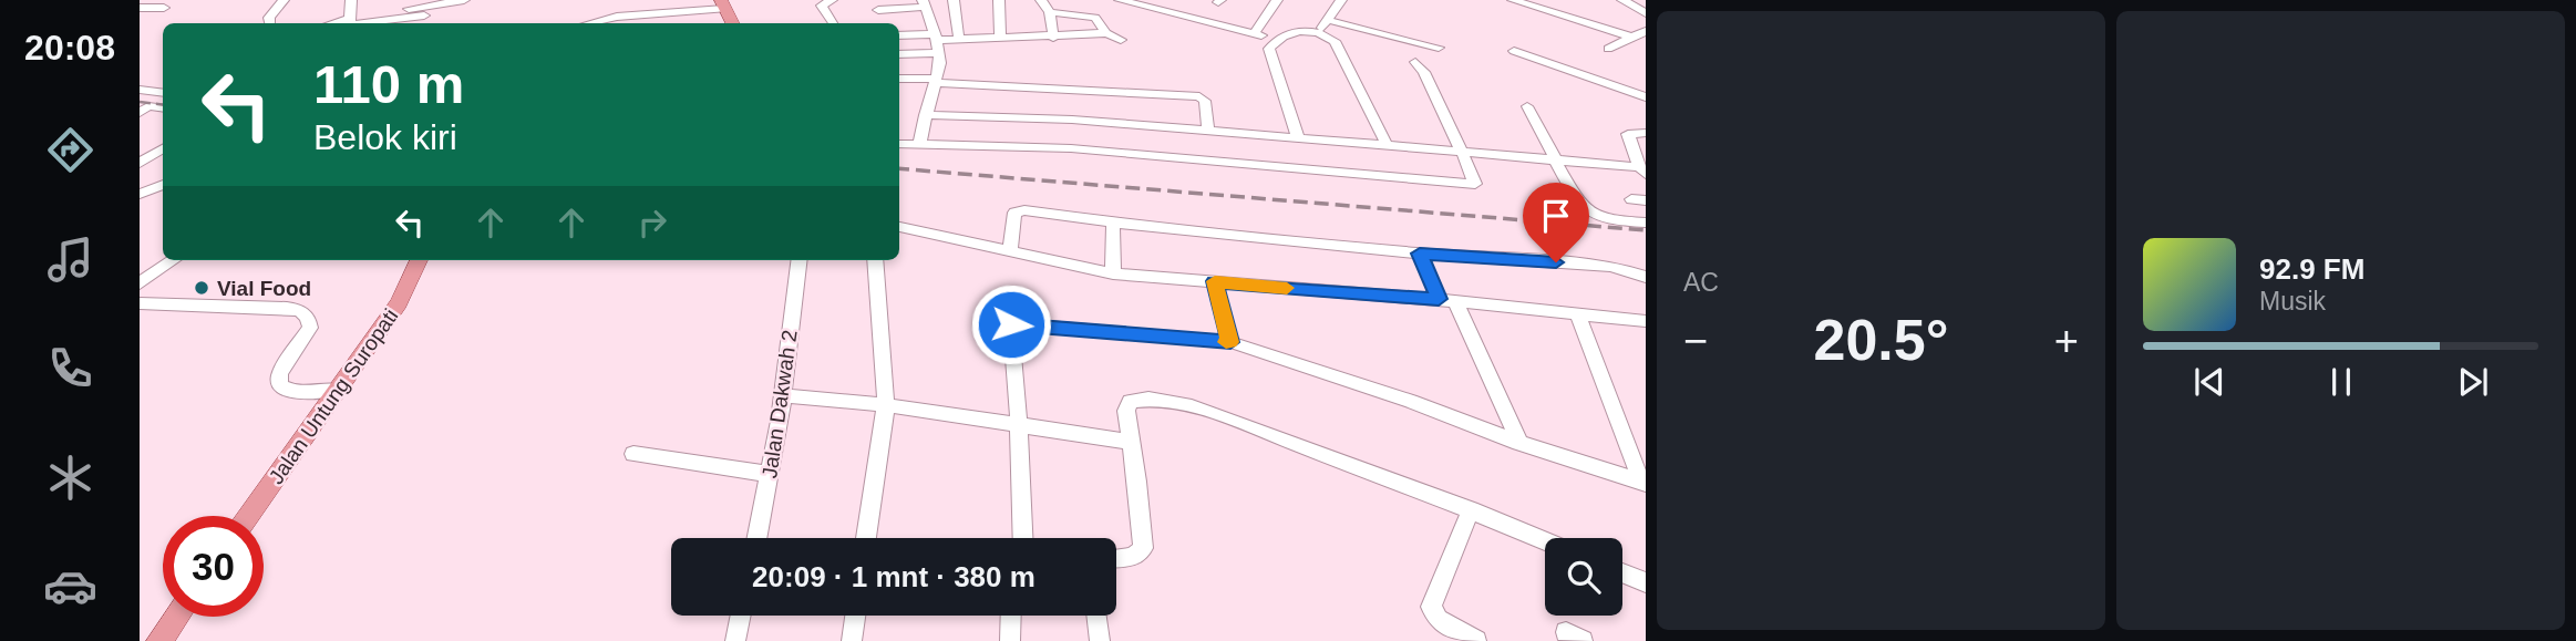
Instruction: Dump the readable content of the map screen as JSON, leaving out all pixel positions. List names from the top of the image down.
{
  "streets": {
    "main road": ["Jalan Untung Suropati"],
    "street": ["Jalan Dakwah 2"]
  },
  "places": ["Vial Food"],
  "page": {
    "tabs": "20:08",
    "tile": "AC",
    "turn": ["110 m", "Belok kiri"],
    "song": ["92.9 FM", "Musik"],
    "heat": ["−", "20.5°", "+"],
    "limit": "30",
    "trip": "20:09 · 1 mnt · 380 m"
  }
}
